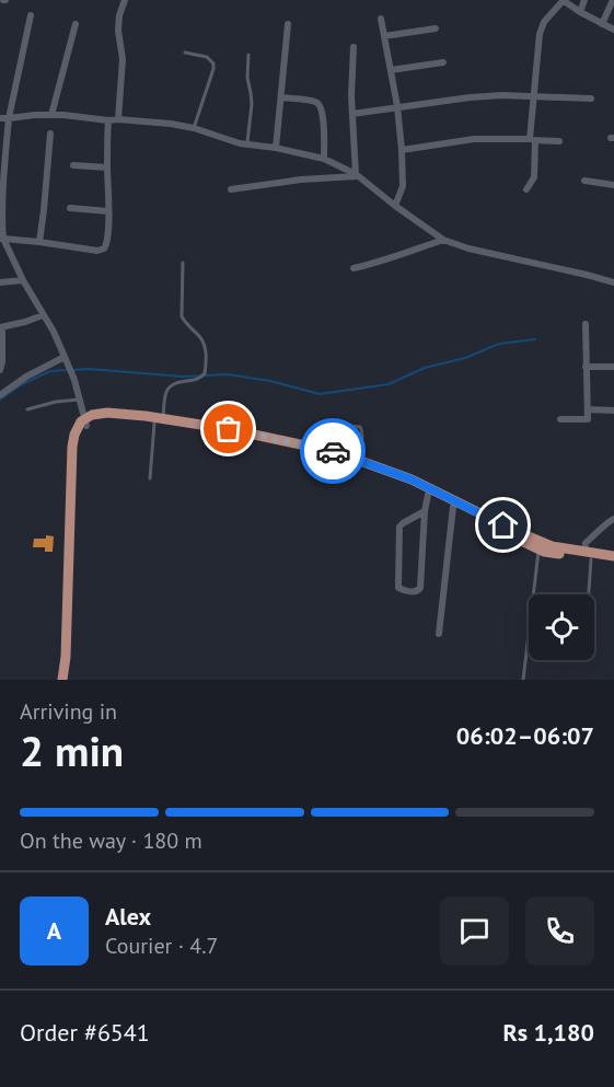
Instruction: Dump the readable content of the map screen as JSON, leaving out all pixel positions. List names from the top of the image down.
{
  "page": {
    "heading": ["2 min", "Arriving in", "06:02–06:07"],
    "panel": [
      "Alex",
      "Courier · 4.7",
      "Order #6541",
      "Rs 1,180"
    ],
    "bar": "On the way · 180 m",
    "round": "A"
  }
}
